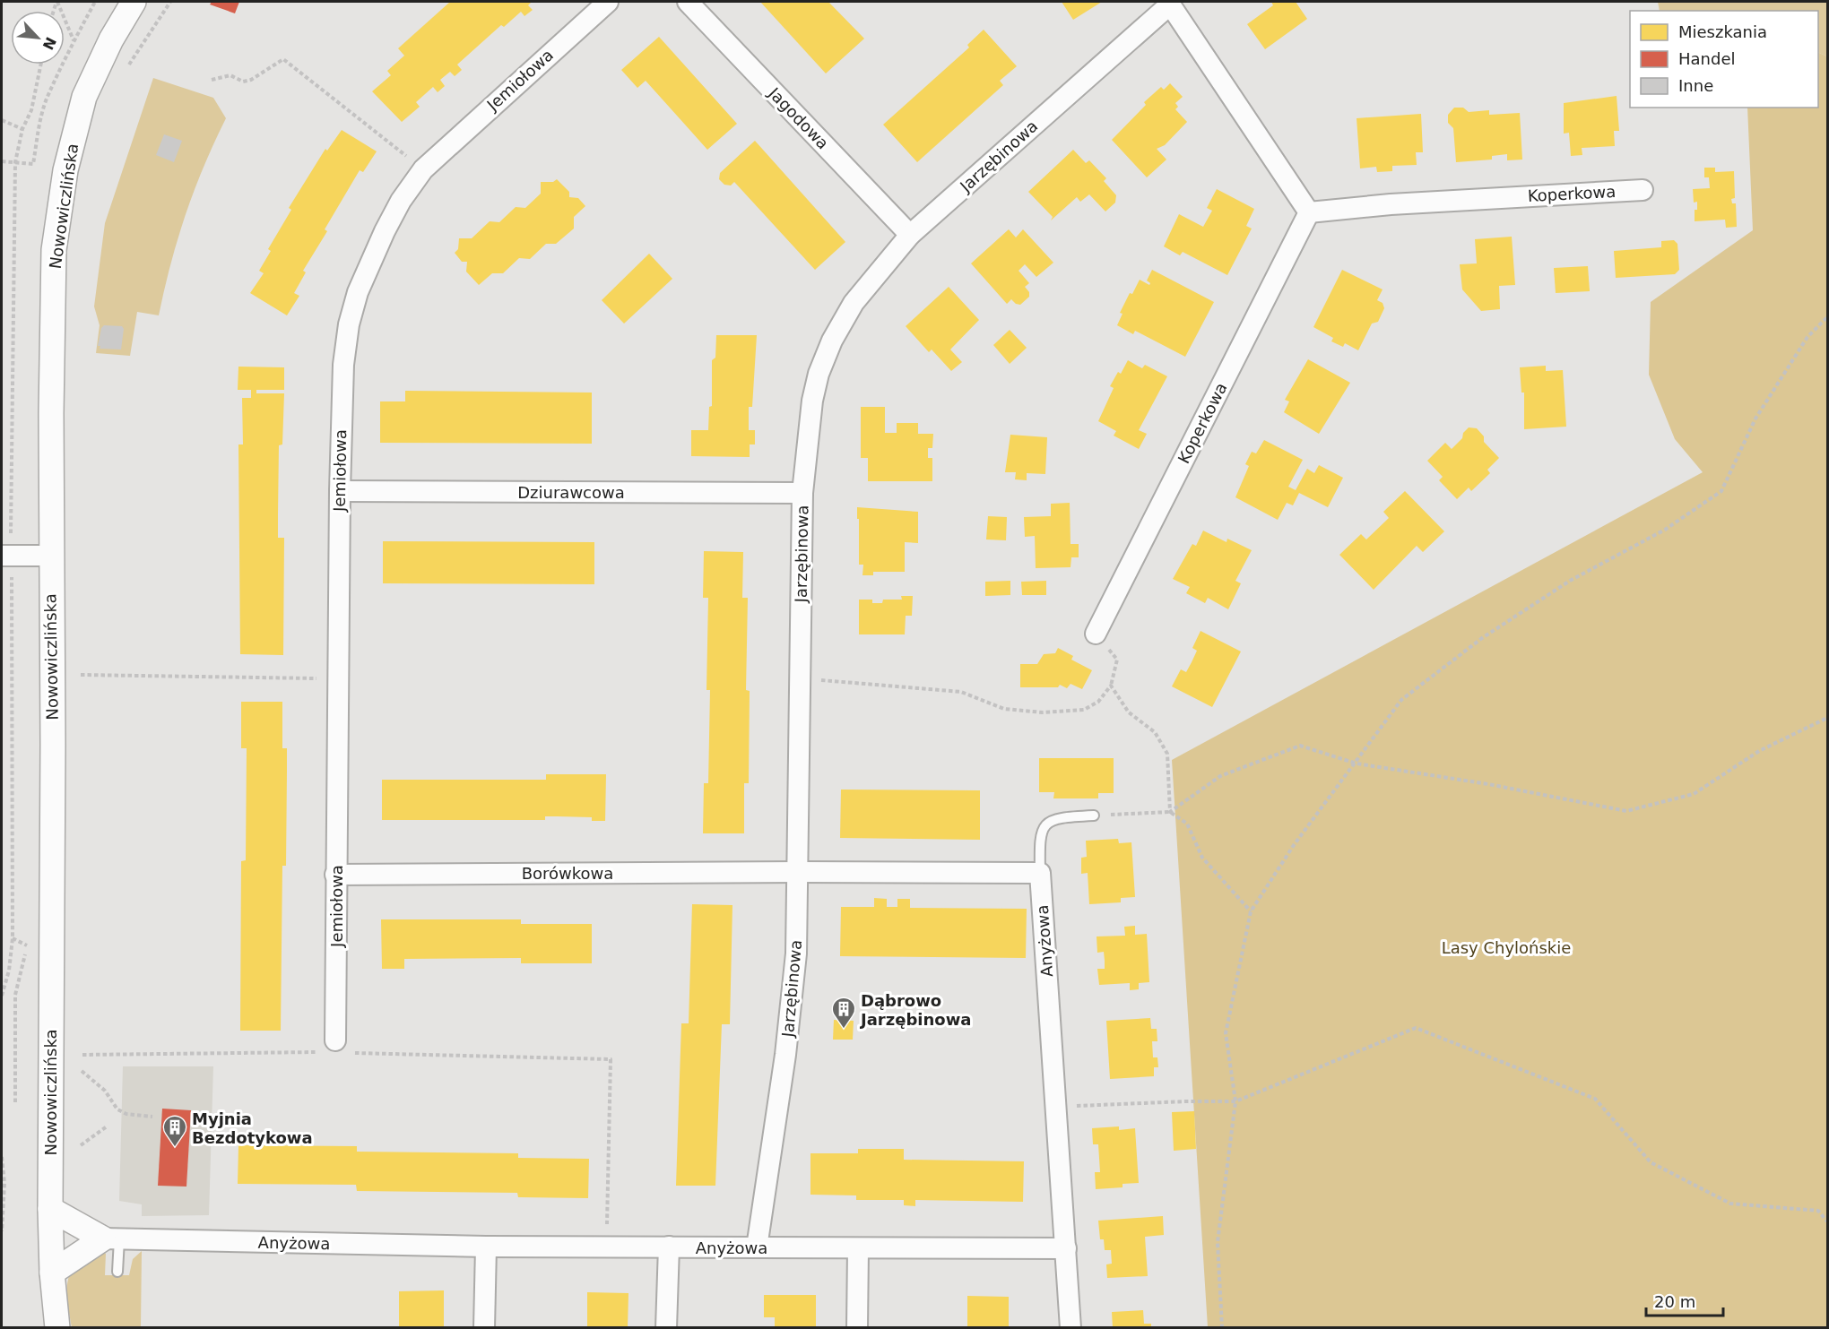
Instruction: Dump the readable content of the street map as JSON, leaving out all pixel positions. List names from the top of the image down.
{
  "streets": {
    "street": [
      "Jemiołowa",
      "Jagodowa",
      "Jarzębinowa",
      "Koperkowa",
      "Nowowiczlińska",
      "Dziurawcowa",
      "Borówkowa",
      "Anyżowa"
    ]
  },
  "crossings": [
    ["Jemiołowa", "Dziurawcowa"],
    ["Jemiołowa", "Borówkowa"],
    ["Jagodowa", "Jarzębinowa"],
    ["Jarzębinowa", "Dziurawcowa"],
    ["Jarzębinowa", "Borówkowa"],
    ["Jarzębinowa", "Anyżowa"]
  ],
  "parks": ["Lasy Chylońskie"],
  "places": {
    "building": ["Dąbrowo Jarzębinowa", "Myjnia Bezdotykowa"]
  },
  "legend": ["Mieszkania", "Handel", "Inne"],
  "scale_bar": "20 m",
  "north": "bottom right"
}
